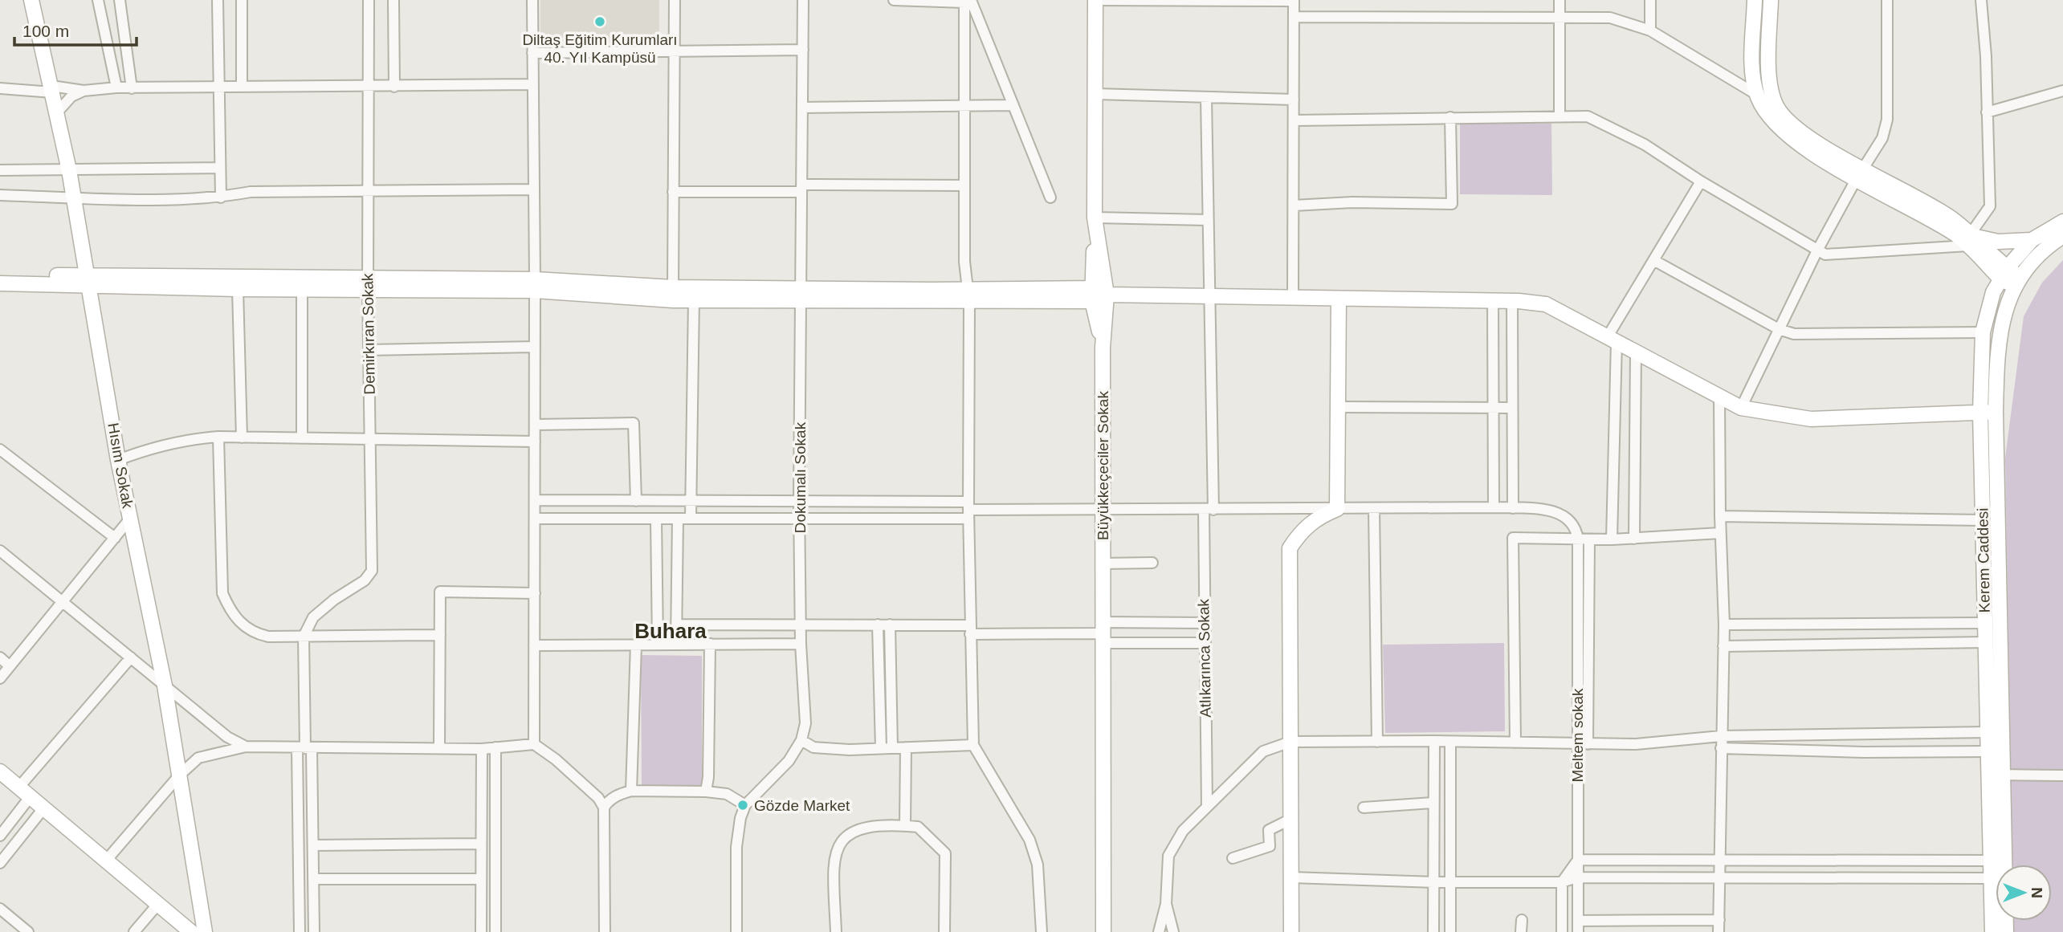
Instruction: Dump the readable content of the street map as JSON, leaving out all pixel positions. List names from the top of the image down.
{
  "streets": {
    "street": [
      "Demirkıran Sokak",
      "Hısım Sokak",
      "Büyükkeçeciler Sokak",
      "Dokumalı Sokak",
      "Kerem Caddesi",
      "Atlıkarınca Sokak",
      "Meltem sokak"
    ]
  },
  "districts": ["Buhara"],
  "places": ["Diltaş Eğitim Kurumları 40. Yıl Kampüsü", "Gözde Market"],
  "scale_bar": "100 m",
  "north": "right"
}
